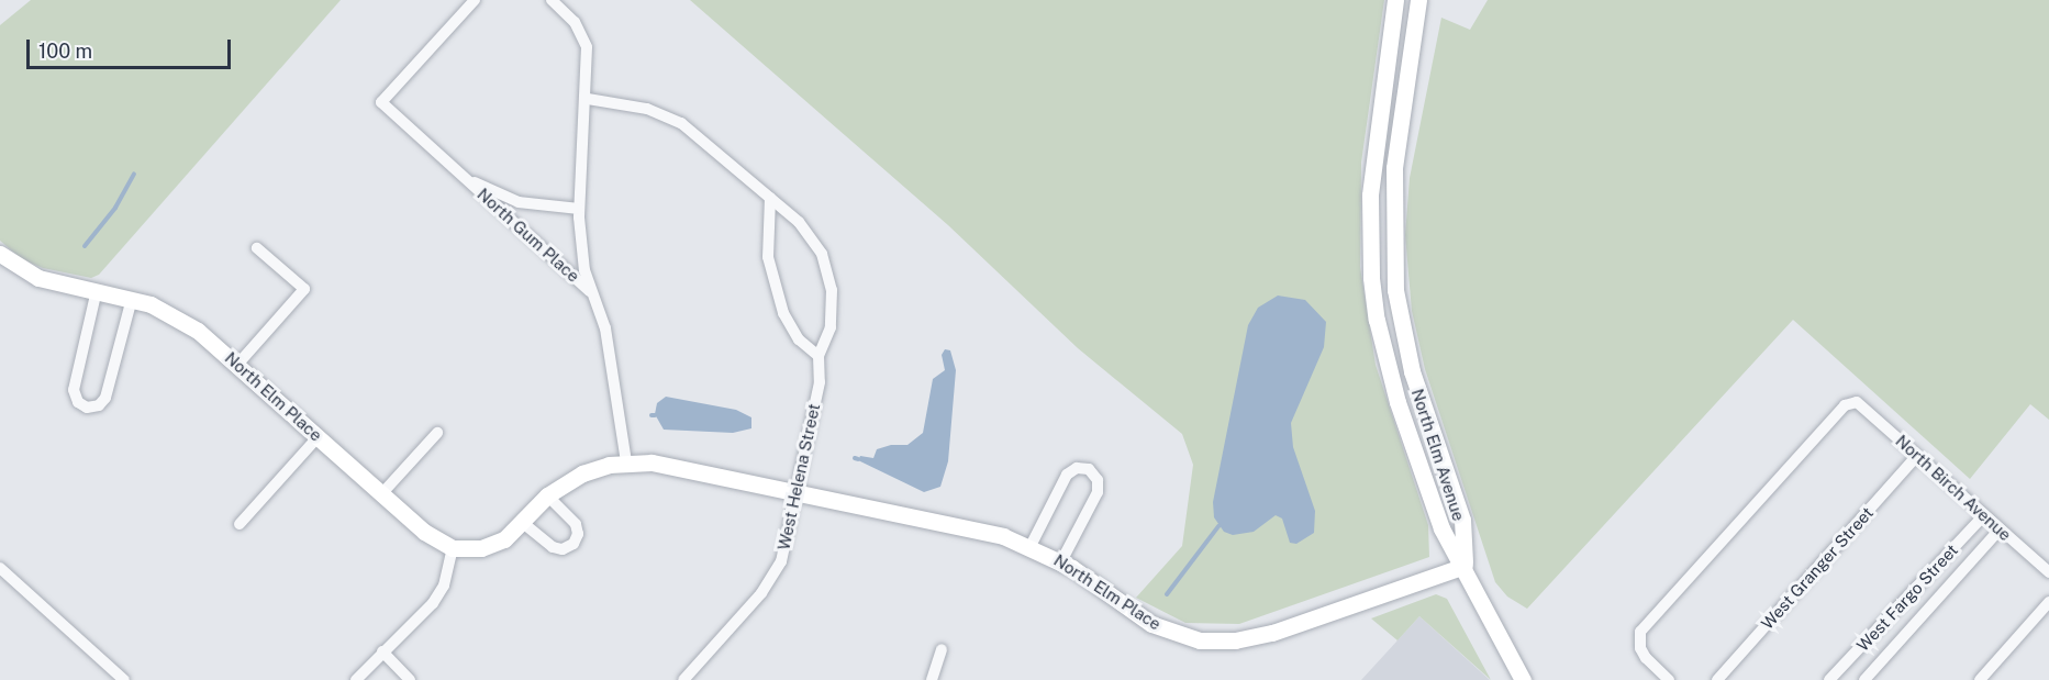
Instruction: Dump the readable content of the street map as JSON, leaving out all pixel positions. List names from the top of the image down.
{
  "streets": {
    "street": [
      "North Gum Place",
      "North Elm Place",
      "North Elm Avenue",
      "West Helena Street",
      "North Birch Avenue",
      "West Granger Street",
      "West Fargo Street"
    ]
  },
  "crossings": [
    ["North Elm Place", "North Elm Avenue"],
    ["North Elm Place", "West Helena Street"],
    ["North Birch Avenue", "West Granger Street"],
    ["North Birch Avenue", "West Fargo Street"]
  ],
  "scale_bar": "100 m"
}
